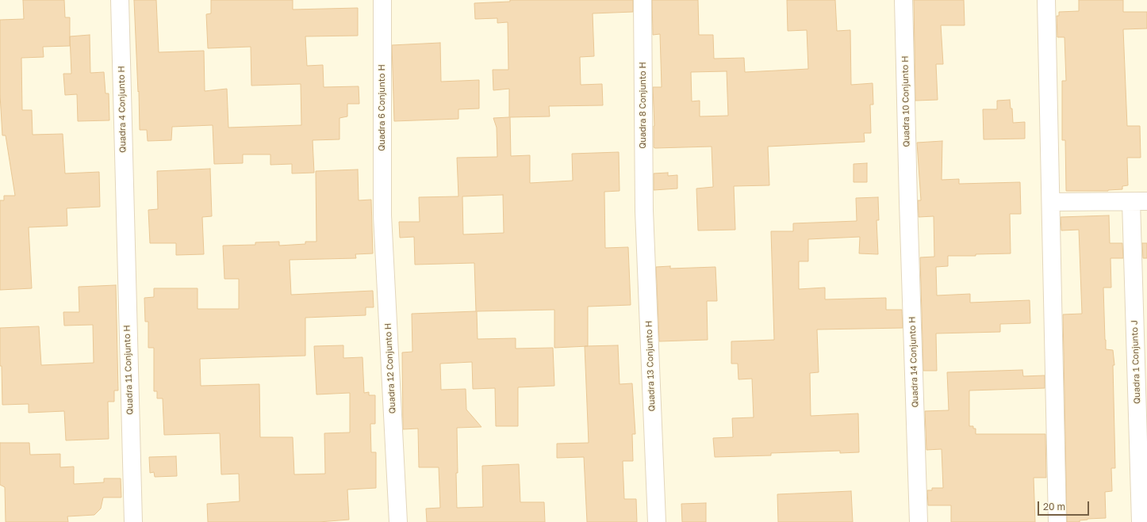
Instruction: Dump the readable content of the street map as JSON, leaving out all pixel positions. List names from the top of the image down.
{
  "streets": {
    "street": [
      "Quadra 10 Conjunto H",
      "Quadra 8 Conjunto H",
      "Quadra 6 Conjunto H",
      "Quadra 4 Conjunto H",
      "Quadra 14 Conjunto H",
      "Quadra 1 Conjunto J",
      "Quadra 13 Conjunto H",
      "Quadra 12 Conjunto H",
      "Quadra 11 Conjunto H"
    ]
  },
  "crossings": [
    ["Quadra 10 Conjunto H", "Quadra 14 Conjunto H"],
    ["Quadra 8 Conjunto H", "Quadra 13 Conjunto H"],
    ["Quadra 6 Conjunto H", "Quadra 12 Conjunto H"],
    ["Quadra 4 Conjunto H", "Quadra 11 Conjunto H"]
  ],
  "scale_bar": "20 m"
}
